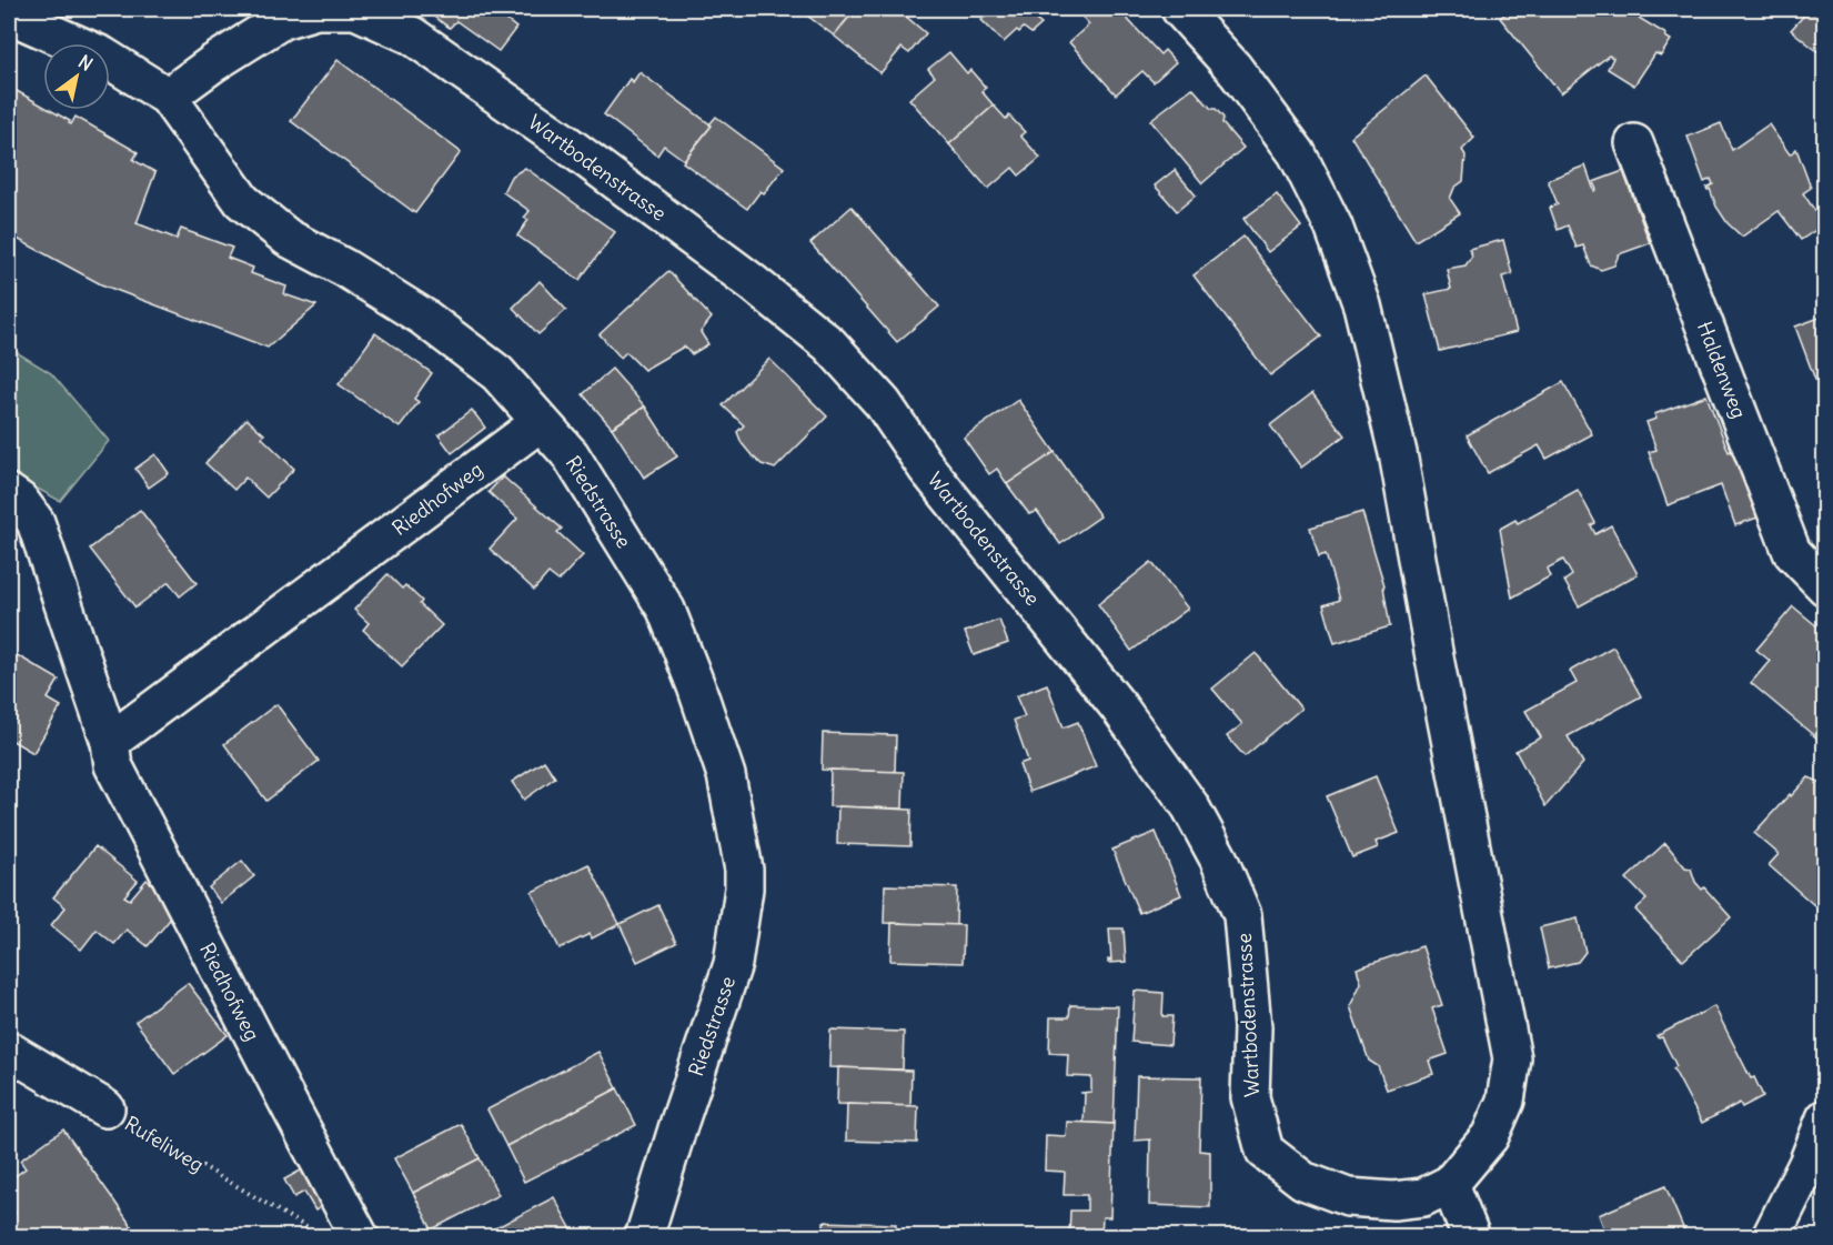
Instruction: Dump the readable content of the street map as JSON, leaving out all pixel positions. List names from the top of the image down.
{
  "streets": {
    "street": [
      "Wartbodenstrasse",
      "Haldenweg",
      "Riedhofweg",
      "Riedstrasse",
      "Rufeliweg"
    ]
  },
  "crossings": [
    ["Wartbodenstrasse", "Riedstrasse"],
    ["Riedhofweg", "Riedstrasse"]
  ],
  "north": "top right"
}
